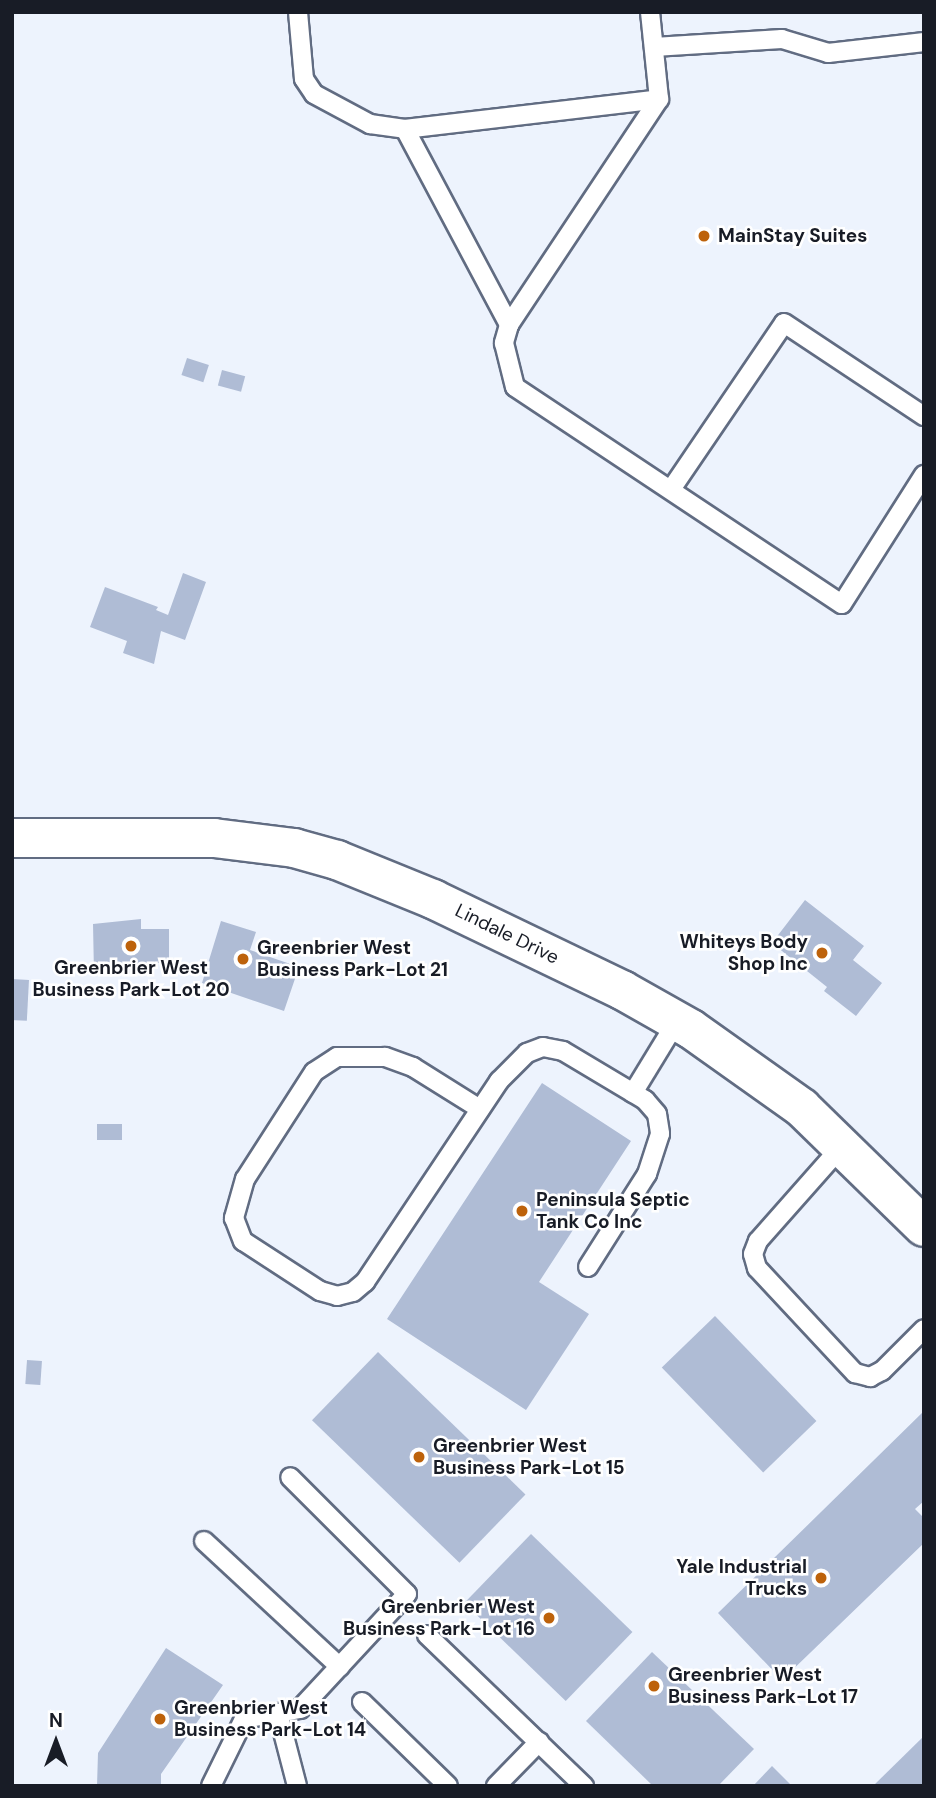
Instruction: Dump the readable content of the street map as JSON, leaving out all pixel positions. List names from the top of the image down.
{
  "streets": {
    "street": ["Lindale Drive"]
  },
  "places": [
    "MainStay Suites",
    "Greenbrier West Business Park-Lot 20",
    "Whiteys Body Shop Inc",
    "Greenbrier West Business Park-Lot 21",
    "Peninsula Septic Tank Co Inc",
    "Greenbrier West Business Park-Lot 15",
    "Yale Industrial Trucks",
    "Greenbrier West Business Park-Lot 16",
    "Greenbrier West Business Park-Lot 17",
    "Greenbrier West Business Park-Lot 14"
  ],
  "north": "top"
}
